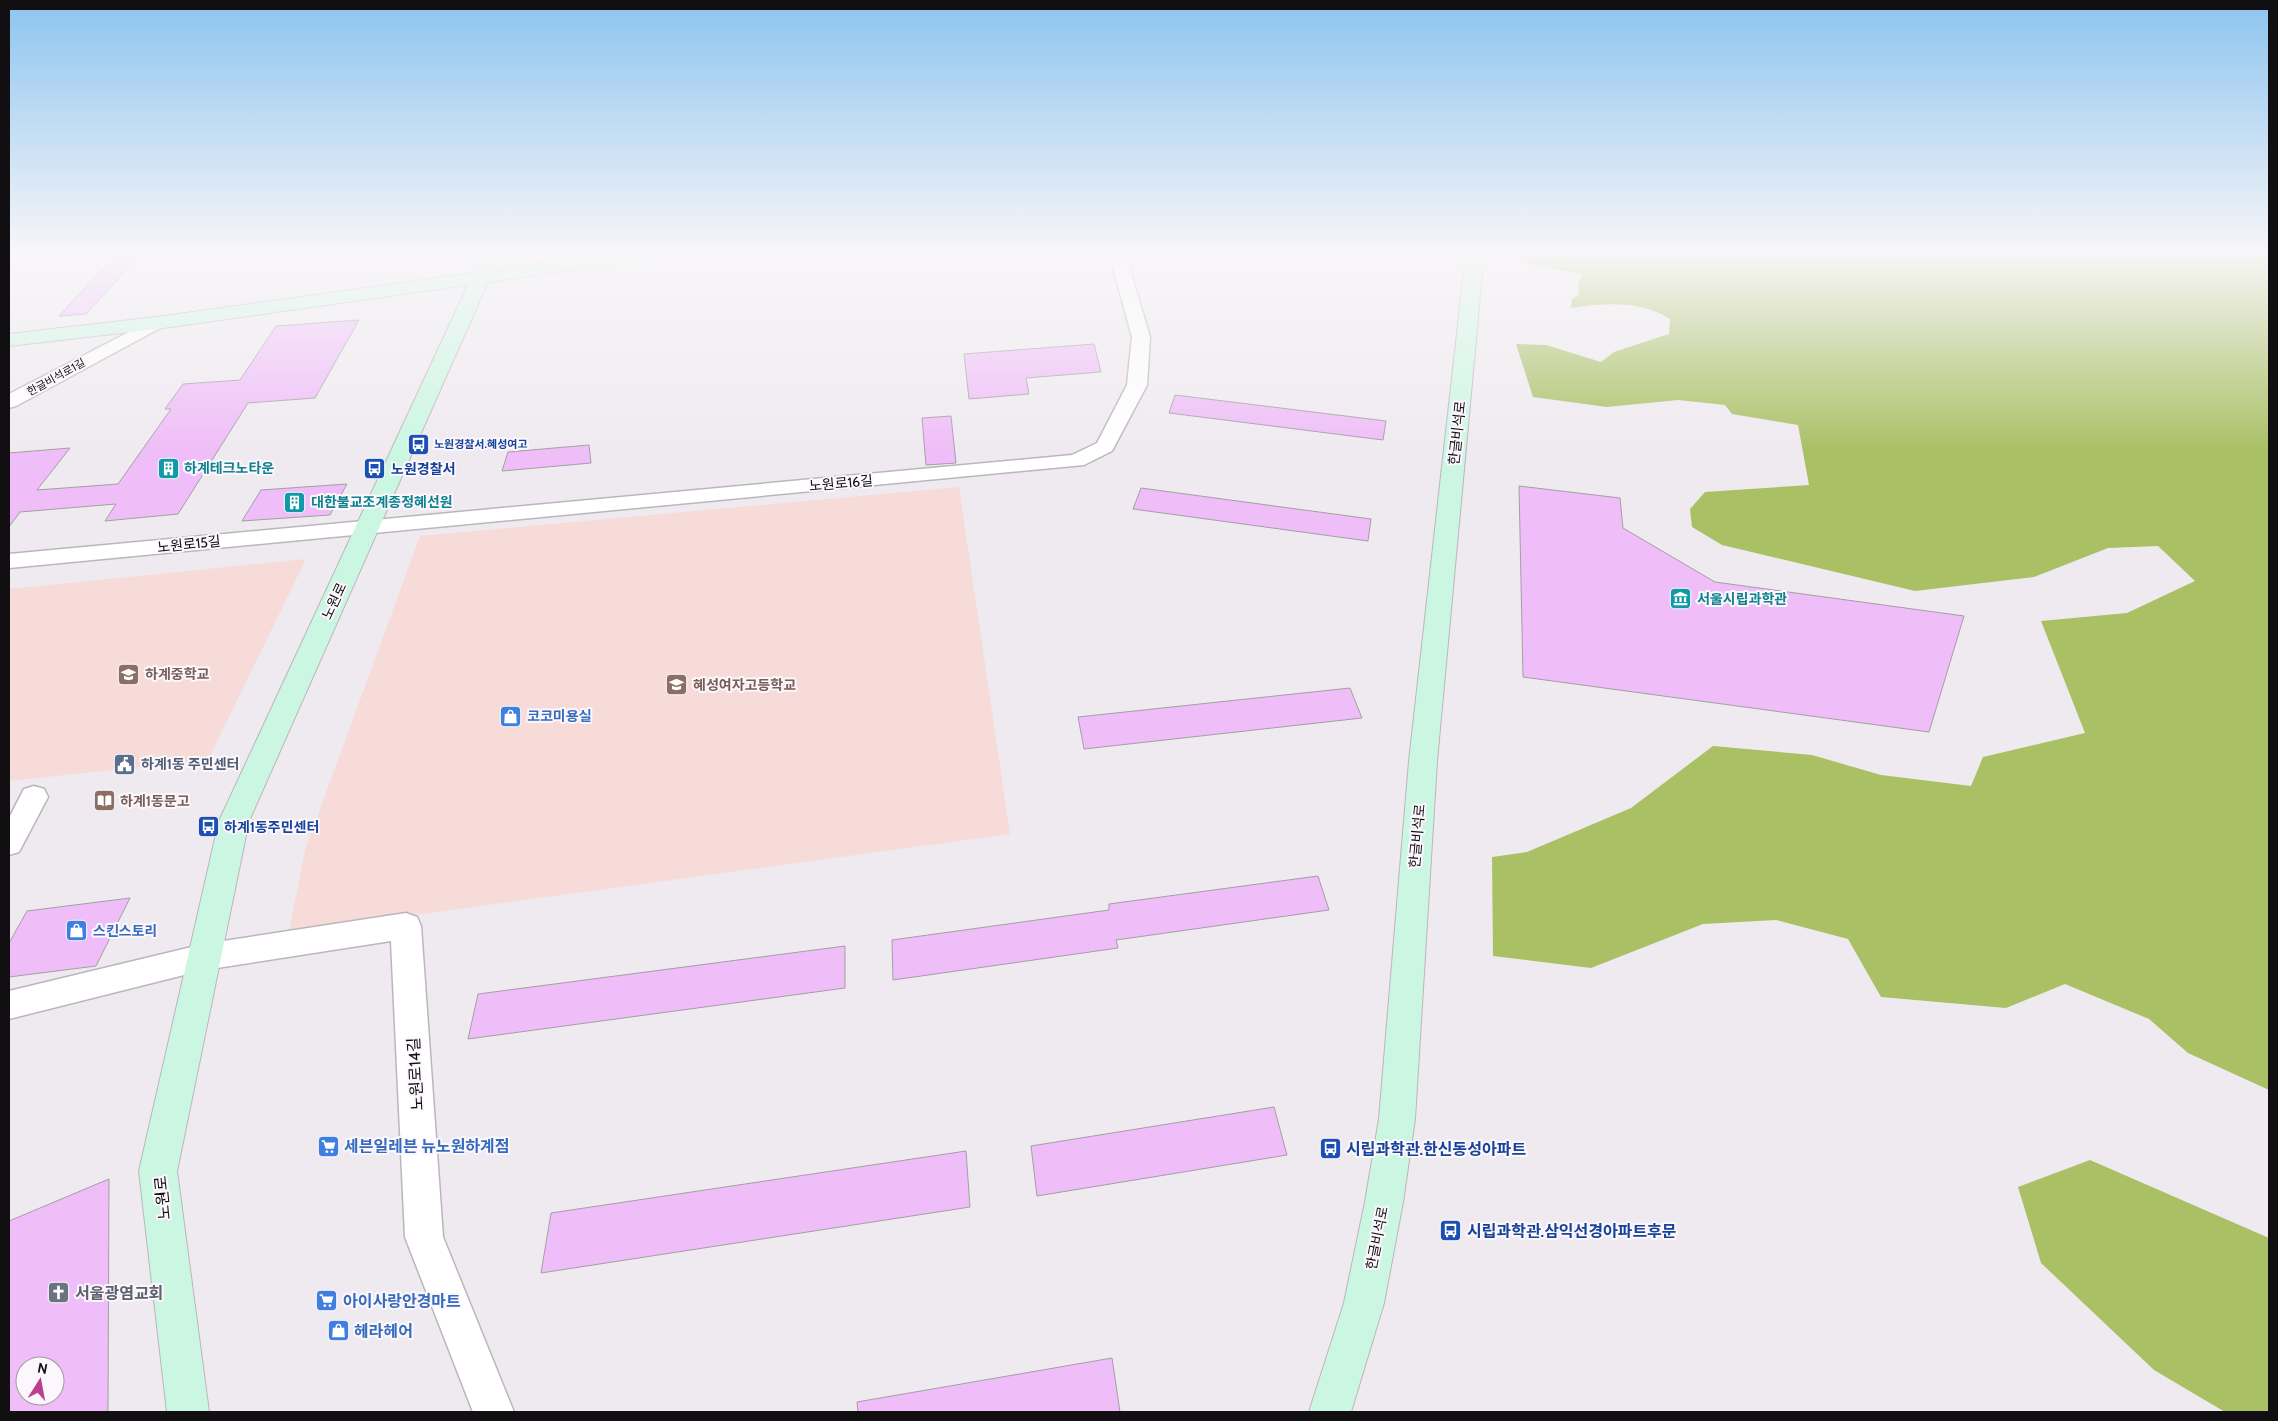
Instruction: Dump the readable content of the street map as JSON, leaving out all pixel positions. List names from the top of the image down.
{
  "streets": {
    "main road": ["한글비석로", "노원로"],
    "street": [
      "한글비석로1길",
      "노원로16길",
      "노원로15길",
      "노원로14길"
    ]
  },
  "crossings": [
    ["노원로16길", "노원로15길"],
    ["노원로16길", "노원로"],
    ["노원로15길", "노원로"],
    ["노원로", "노원로14길"]
  ],
  "places": {
    "bus stop": [
      "노원경찰서.혜성여고",
      "노원경찰서",
      "하계1동주민센터",
      "시립과학관.한신동성아파트",
      "시립과학관.삼익선경아파트후문"
    ],
    "building": ["하계테크노타운", "대한불교조계종정혜선원"],
    "museum": ["서울시립과학관"],
    "school or university": ["하계중학교", "혜성여자고등학교"],
    "shop": ["코코미용실", "스킨스토리", "헤라헤어"],
    "public building": ["하계1동 주민센터"],
    "library": ["하계1동문고"],
    "supermarket": ["세븐일레븐 뉴노원하계점", "아이사랑안경마트"],
    "church": ["서울광염교회"]
  },
  "north": "top"
}
